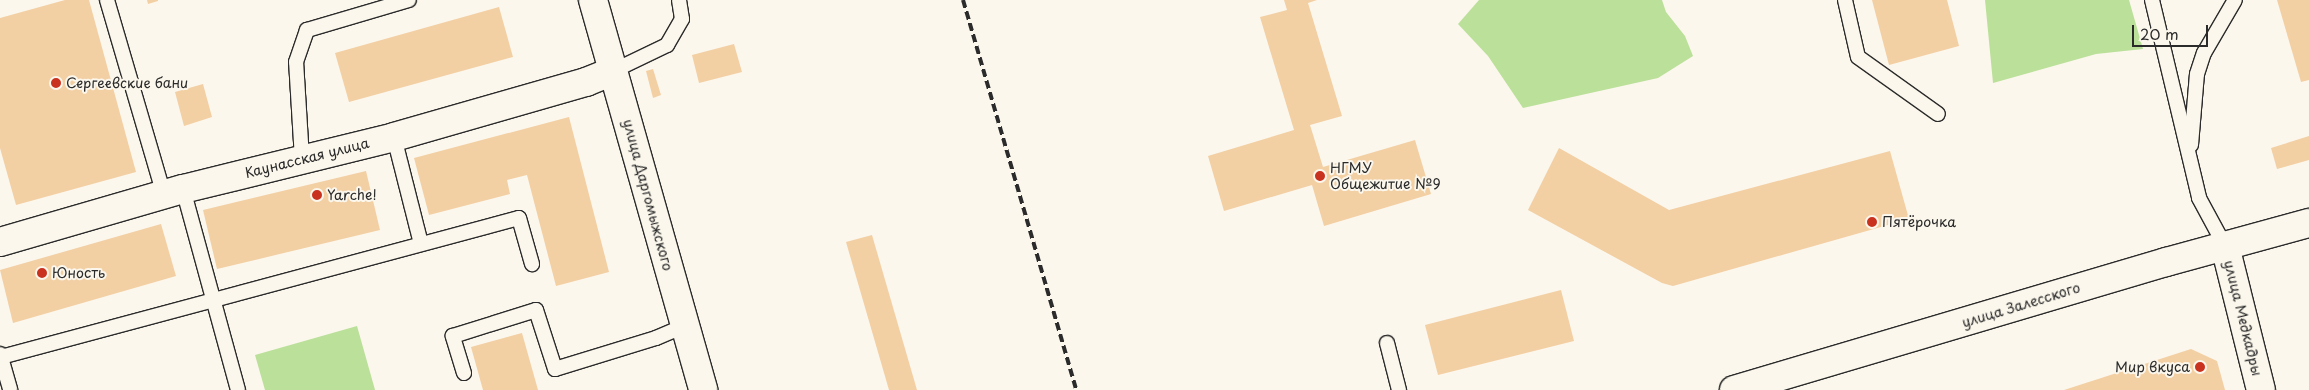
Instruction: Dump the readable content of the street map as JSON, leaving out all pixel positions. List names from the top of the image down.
{
  "streets": {
    "street": [
      "Каунасская улица",
      "улица Даргомыжского",
      "улица Залесского",
      "улица Медкадры"
    ]
  },
  "crossings": [
    ["Каунасская улица", "улица Даргомыжского"],
    ["улица Залесского", "улица Медкадры"]
  ],
  "places": [
    "Сергеевские бани",
    "НГМУ Общежитие №9",
    "Yarche!",
    "Пятёрочка",
    "Юность",
    "Мир вкуса"
  ],
  "scale_bar": "20 m"
}
